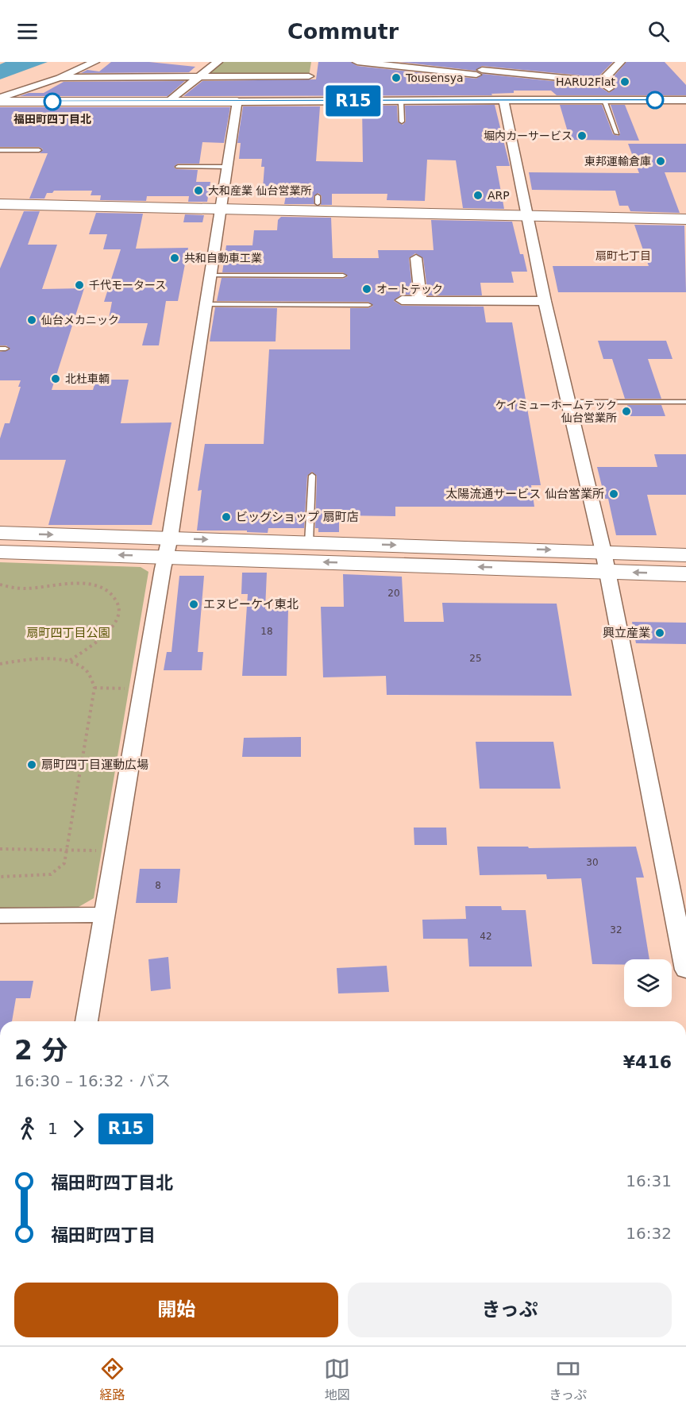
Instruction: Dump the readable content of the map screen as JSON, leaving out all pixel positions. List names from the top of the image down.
{
  "districts": ["扇町七丁目"],
  "parks": ["扇町四丁目公園"],
  "places": [
    "Tousensya",
    "HARU2Flat",
    "福田町四丁目北",
    "堀内カーサービス",
    "東邦運輸倉庫",
    "大和産業 仙台営業所",
    "ARP",
    "共和自動車工業",
    "千代モータース",
    "オートテック",
    "仙台メカニック",
    "北杜車輌",
    "ケイミューホームテック 仙台営業所",
    "太陽流通サービス 仙台営業所",
    "ビッグショップ 扇町店",
    "エヌピーケイ東北",
    "興立産業",
    "扇町四丁目運動広場"
  ],
  "lines": ["bus line R15"],
  "house_numbers": [
    "20",
    "18",
    "25",
    "30",
    "8",
    "32",
    "42"
  ],
  "page": {
    "header": "Commutr",
    "on_map": "R15",
    "heading": ["2 分", "16:30 – 16:32 · バス", "¥416"],
    "legs": ["1", "R15"],
    "list": [
      {
        "name": "福田町四丁目北",
        "value": "16:31"
      },
      {
        "name": "福田町四丁目",
        "value": "16:32"
      }
    ],
    "buttons": ["開始", "きっぷ"],
    "tabs": ["経路", "地図", "きっぷ"]
  }
}
